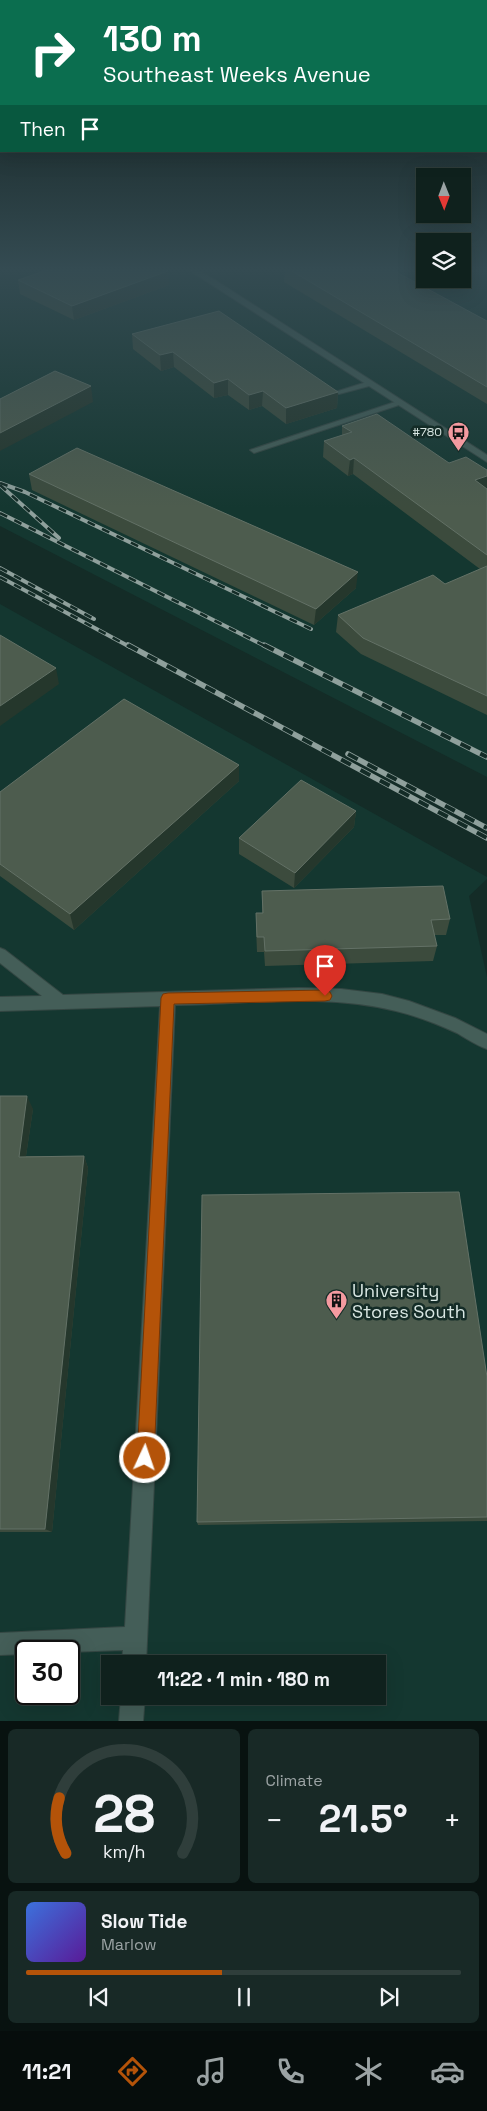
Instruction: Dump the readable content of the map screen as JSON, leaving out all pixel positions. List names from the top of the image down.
{
  "places": {
    "bus stop": ["#780"],
    "building": ["University Stores South"]
  },
  "north": "bottom",
  "page": {
    "turn": ["130 m", "Southeast Weeks Avenue"],
    "then": "Then",
    "limit": "30",
    "trip": "11:22 · 1 min · 180 m",
    "tile": "Climate",
    "heat": ["−", "21.5°", "+"],
    "song": ["Slow Tide", "Marlow"],
    "tabs": "11:21",
    "gauge": ["28", "km/h"]
  }
}
